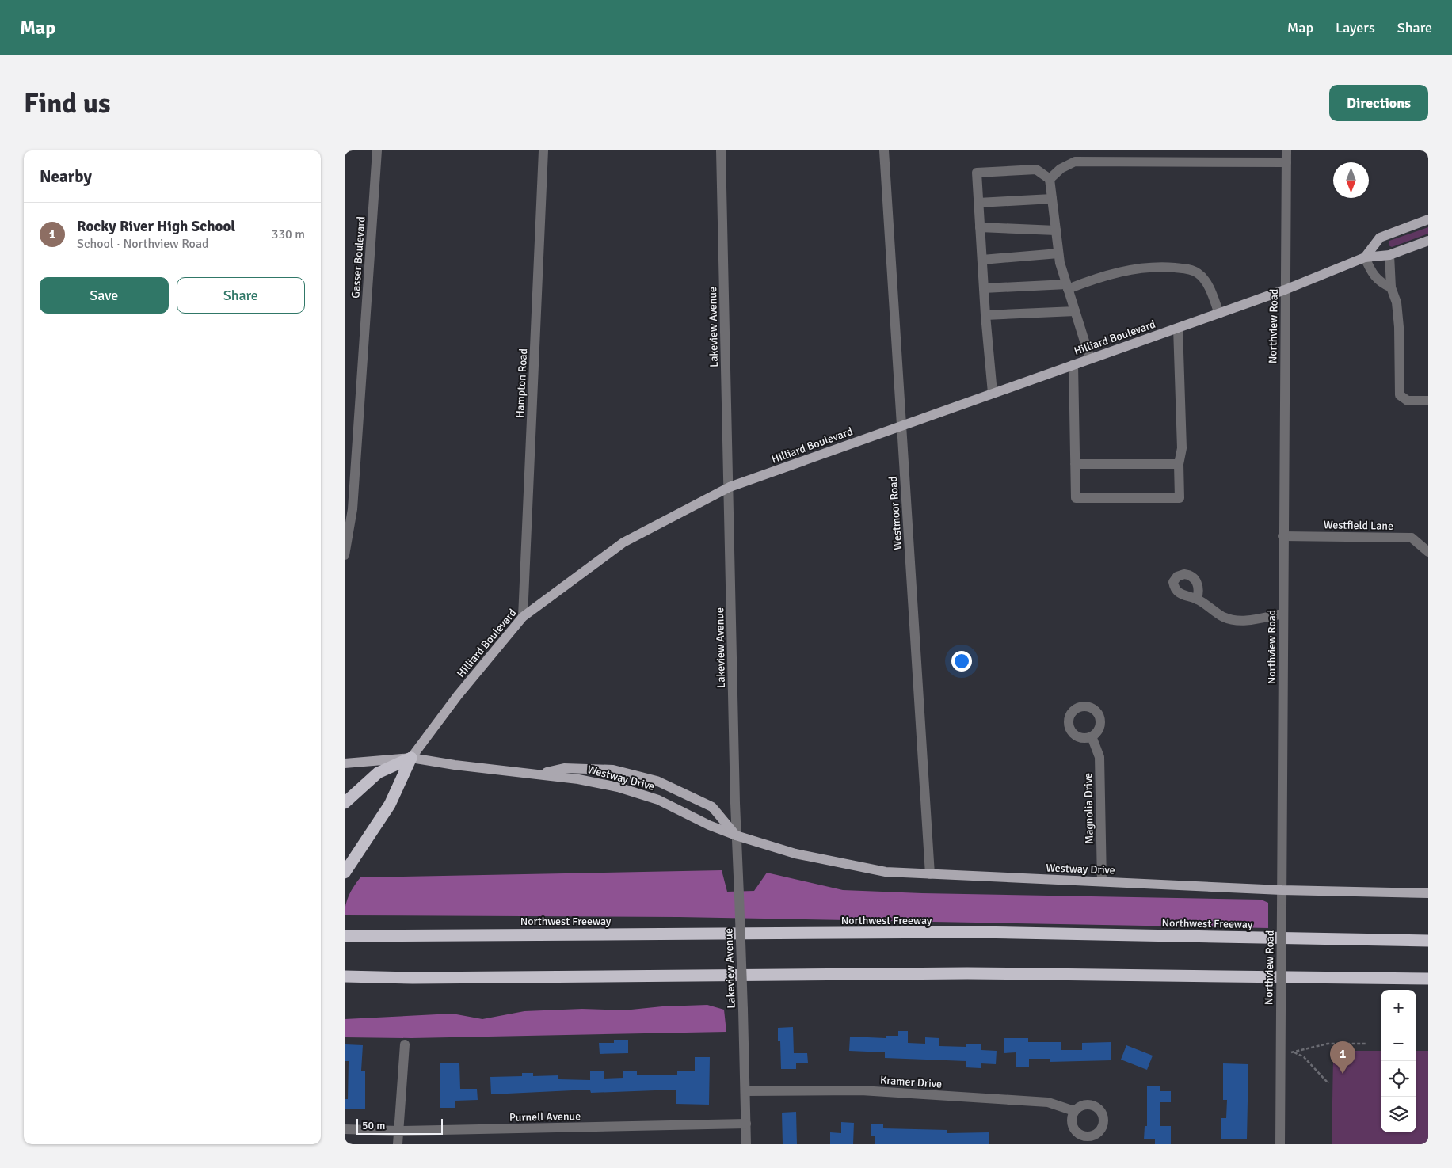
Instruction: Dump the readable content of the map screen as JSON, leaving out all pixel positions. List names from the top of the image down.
{
  "streets": {
    "highway": ["Northwest Freeway"],
    "main road": ["Hilliard Boulevard", "Westway Drive"],
    "street": [
      "Gasser Boulevard",
      "Northview Road",
      "Lakeview Avenue",
      "Hampton Road",
      "Westmoor Road",
      "Westfield Lane",
      "Magnolia Drive",
      "Kramer Drive",
      "Purnell Avenue"
    ]
  },
  "crossings": [
    ["Northview Road", "Hilliard Boulevard"],
    ["Northview Road", "Westfield Lane"],
    ["Northview Road", "Westway Drive"],
    ["Lakeview Avenue", "Hilliard Boulevard"],
    ["Lakeview Avenue", "Westway Drive"],
    ["Lakeview Avenue", "Kramer Drive"],
    ["Lakeview Avenue", "Purnell Avenue"],
    ["Hilliard Boulevard", "Hampton Road"],
    ["Hilliard Boulevard", "Westmoor Road"],
    ["Hilliard Boulevard", "Westway Drive"],
    ["Westmoor Road", "Westway Drive"],
    ["Westway Drive", "Magnolia Drive"]
  ],
  "scale_bar": "50 m",
  "north": "bottom",
  "page": {
    "header": "Map",
    "nav": ["Map", "Layers", "Share"],
    "buttons": [
      "Directions",
      ["Save", "Share"]
    ],
    "title": "Find us",
    "heading": "Nearby",
    "list": [
      {
        "mark": "1",
        "name": "Rocky River High School",
        "note": "School · Northview Road",
        "value": "330 m"
      }
    ],
    "map_buttons": ["+", "−"],
    "pins": "1",
    "scale": "50 m"
  }
}
